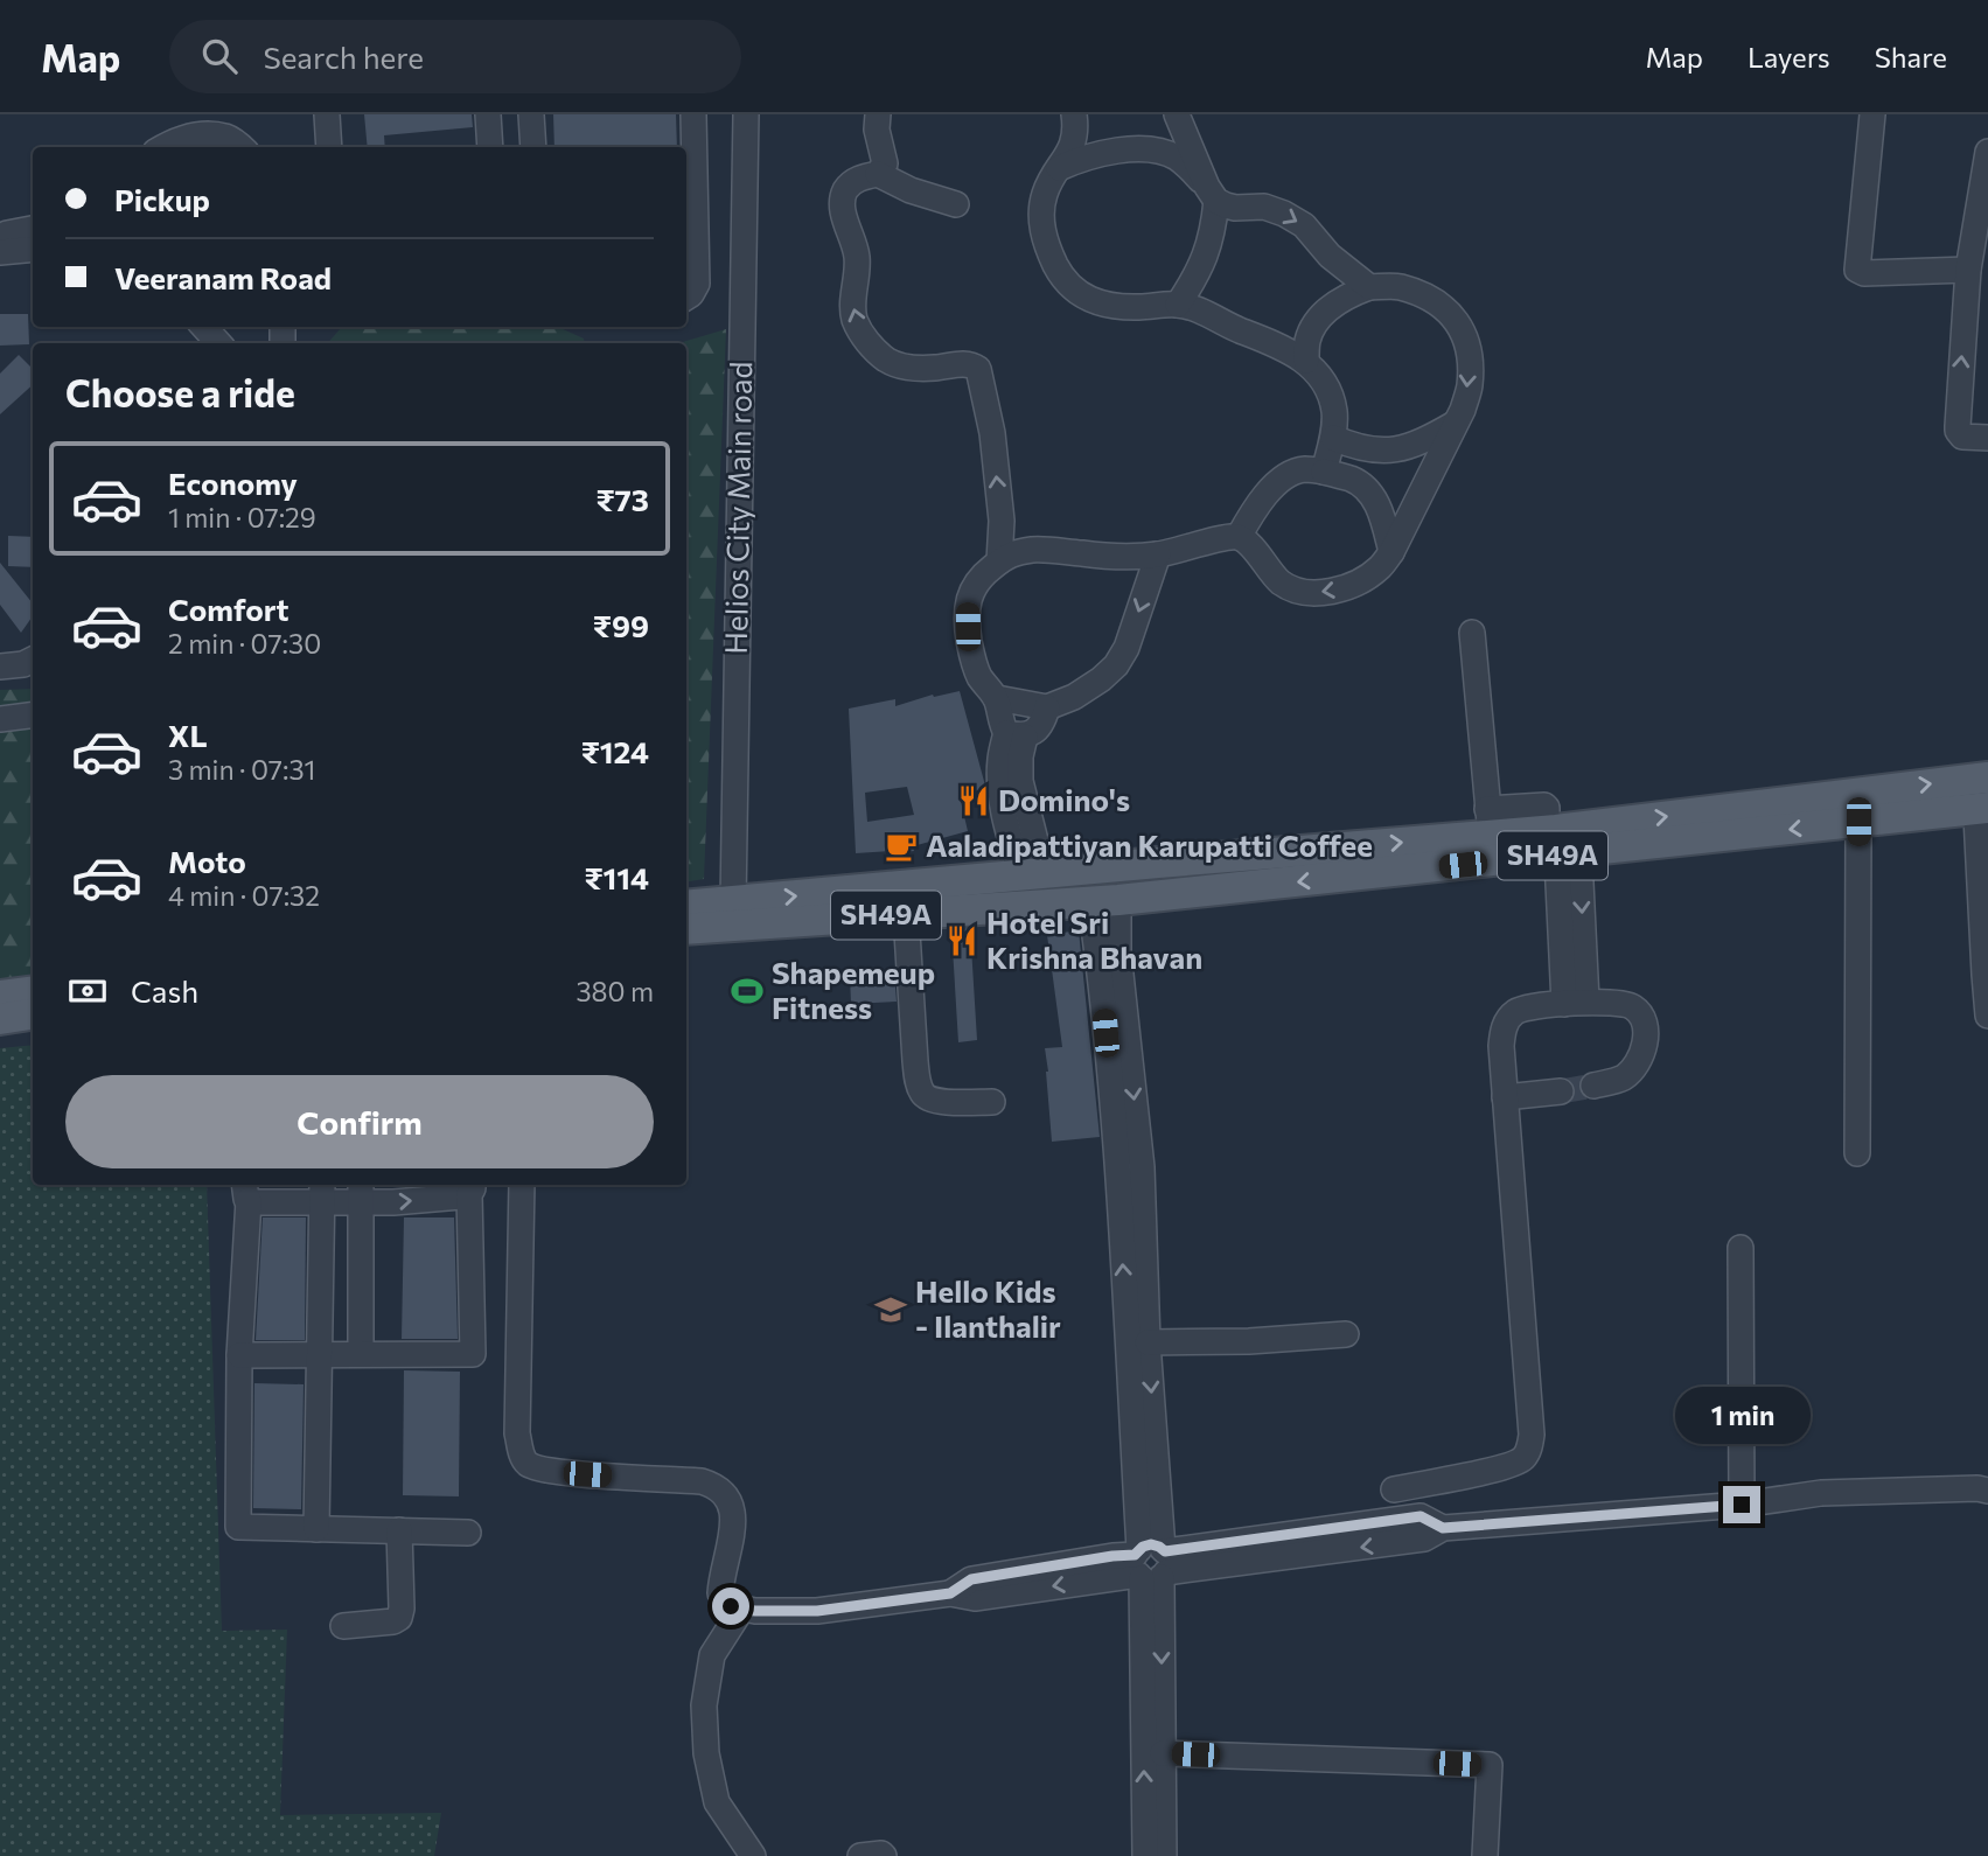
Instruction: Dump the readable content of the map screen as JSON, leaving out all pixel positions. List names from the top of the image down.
{
  "streets": {
    "main road": ["SH49A"],
    "street": ["Helios City Main road"]
  },
  "crossings": [
    ["Helios City Main road", "SH49A"]
  ],
  "places": {
    "restaurant": ["Domino's", "Hotel Sri Krishna Bhavan"],
    "cafe": ["Aaladipattiyan Karupatti Coffee"],
    "sports": ["Shapemeup Fitness"],
    "school or university": ["Hello Kids - Ilanthalir"]
  },
  "page": {
    "header": "Map",
    "search": "Search here",
    "nav": ["Map", "Layers", "Share"],
    "banner": ["Pickup", "Veeranam Road"],
    "heading": "Choose a ride",
    "list": [
      {
        "name": "Economy",
        "note": "1 min · 07:29",
        "value": "₹73"
      },
      {
        "name": "Comfort",
        "note": "2 min · 07:30",
        "value": "₹99"
      },
      {
        "name": "XL",
        "note": "3 min · 07:31",
        "value": "₹124"
      },
      {
        "name": "Moto",
        "note": "4 min · 07:32",
        "value": "₹114"
      }
    ],
    "pay": ["Cash", "380 m"],
    "buttons": "Confirm",
    "bubble": "1 min"
  }
}
